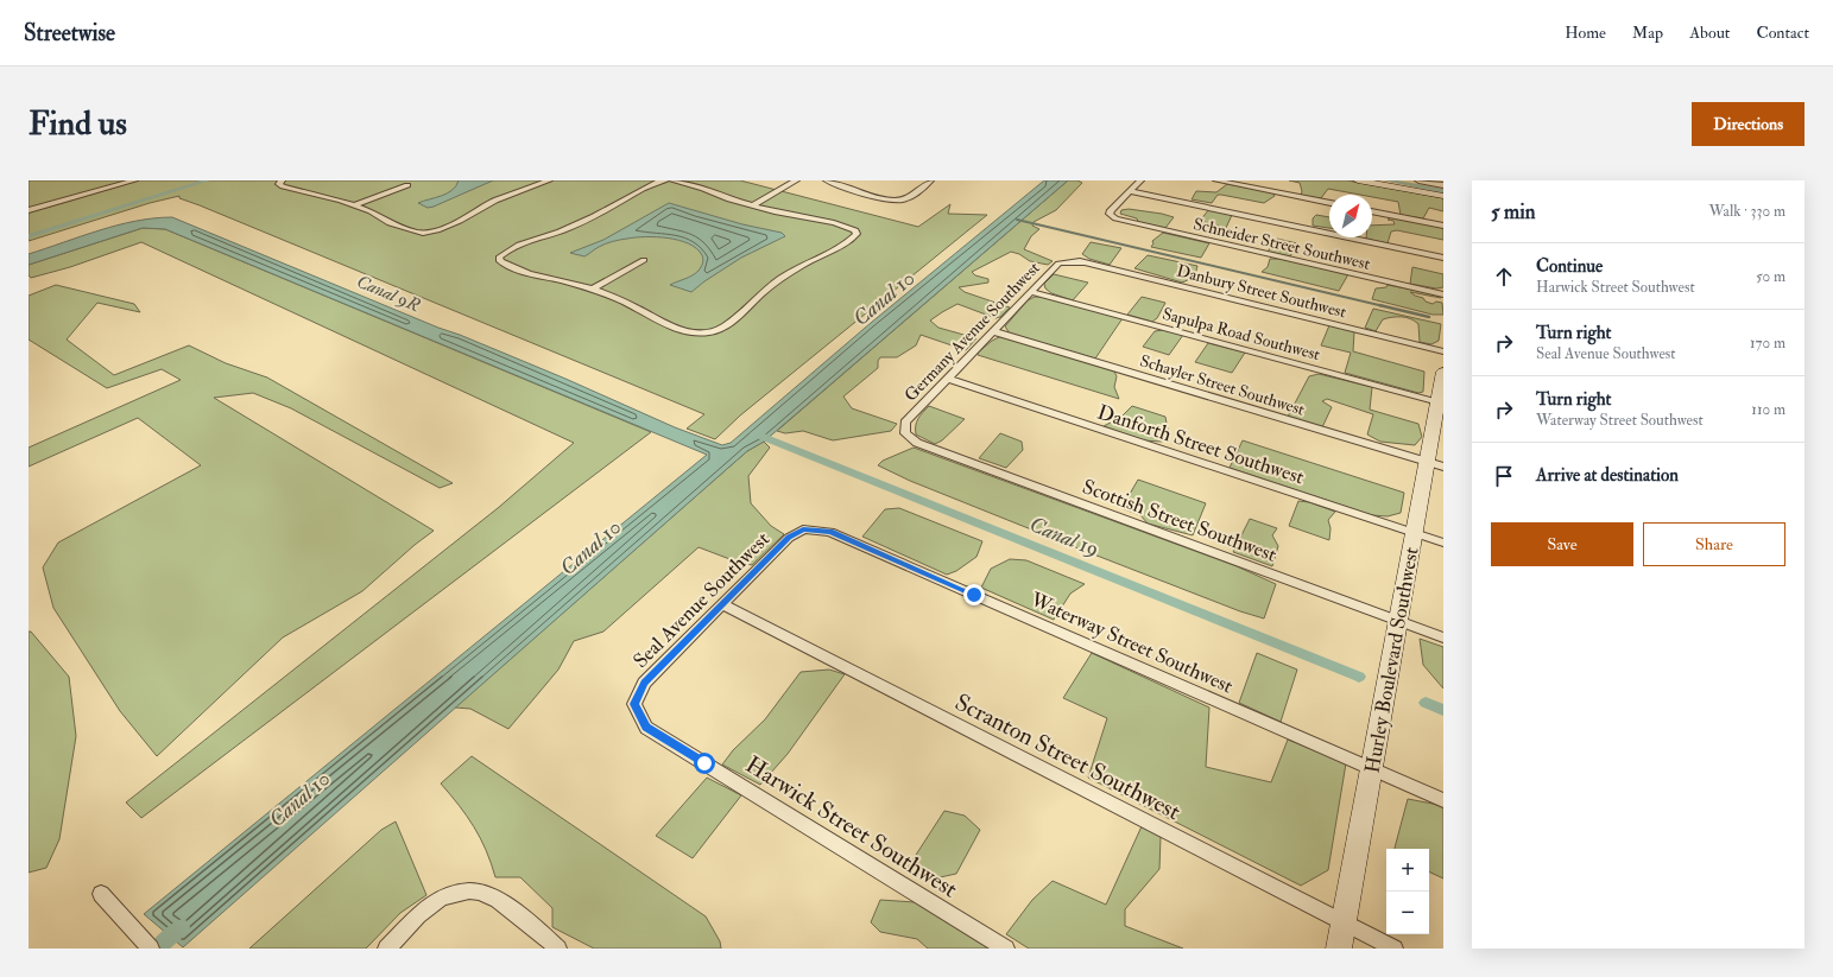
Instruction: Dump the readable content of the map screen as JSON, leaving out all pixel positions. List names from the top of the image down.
{
  "streets": {
    "street": [
      "Schneider Street Southwest",
      "Danbury Street Southwest",
      "Germany Avenue Southwest",
      "Sapulpa Road Southwest",
      "Schayler Street Southwest",
      "Danforth Street Southwest",
      "Scottish Street Southwest",
      "Seal Avenue Southwest",
      "Waterway Street Southwest",
      "Hurley Boulevard Southwest",
      "Scranton Street Southwest",
      "Harwick Street Southwest"
    ]
  },
  "crossings": [
    ["Danbury Street Southwest", "Germany Avenue Southwest"],
    ["Germany Avenue Southwest", "Sapulpa Road Southwest"],
    ["Germany Avenue Southwest", "Schayler Street Southwest"],
    ["Germany Avenue Southwest", "Danforth Street Southwest"],
    ["Germany Avenue Southwest", "Scottish Street Southwest"],
    ["Sapulpa Road Southwest", "Hurley Boulevard Southwest"],
    ["Schayler Street Southwest", "Hurley Boulevard Southwest"],
    ["Danforth Street Southwest", "Hurley Boulevard Southwest"],
    ["Scottish Street Southwest", "Hurley Boulevard Southwest"],
    ["Seal Avenue Southwest", "Waterway Street Southwest"],
    ["Seal Avenue Southwest", "Scranton Street Southwest"],
    ["Seal Avenue Southwest", "Harwick Street Southwest"],
    ["Waterway Street Southwest", "Hurley Boulevard Southwest"],
    ["Hurley Boulevard Southwest", "Scranton Street Southwest"]
  ],
  "water": ["Canal 9R", "Canal 10", "Canal 19"],
  "north": "top right",
  "page": {
    "header": "Streetwise",
    "nav": [
      "Home",
      "Map",
      "About",
      "Contact"
    ],
    "buttons": [
      "Directions",
      ["Save", "Share"]
    ],
    "title": "Find us",
    "heading": ["5 min", "Walk · 330 m"],
    "list": [
      ["Continue", "Harwick Street Southwest", "50 m"],
      ["Turn right", "Seal Avenue Southwest", "170 m"],
      ["Turn right", "Waterway Street Southwest", "110 m"],
      "Arrive at destination"
    ],
    "map_buttons": ["+", "−"]
  }
}
